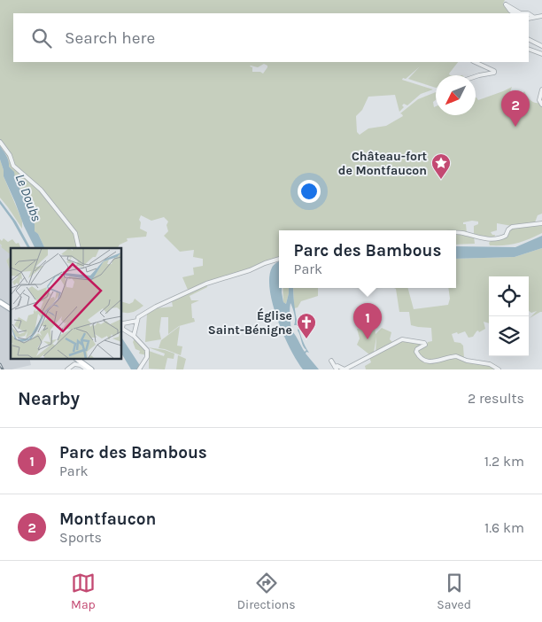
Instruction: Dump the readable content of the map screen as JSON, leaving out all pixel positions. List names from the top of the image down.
{
  "water": ["Le Doubs"],
  "places": {
    "place": ["Château-fort de Montfaucon"],
    "church": ["Église Saint-Bénigne"]
  },
  "north": "bottom left",
  "page": {
    "search": "Search here",
    "pins": ["2", "1"],
    "popup": ["Parc des Bambous", "Park"],
    "heading": ["Nearby", "2 results"],
    "list": [
      {
        "mark": "1",
        "name": "Parc des Bambous",
        "note": "Park",
        "value": "1.2 km"
      },
      {
        "mark": "2",
        "name": "Montfaucon",
        "note": "Sports",
        "value": "1.6 km"
      }
    ],
    "nav": ["Map", "Directions", "Saved"]
  }
}
